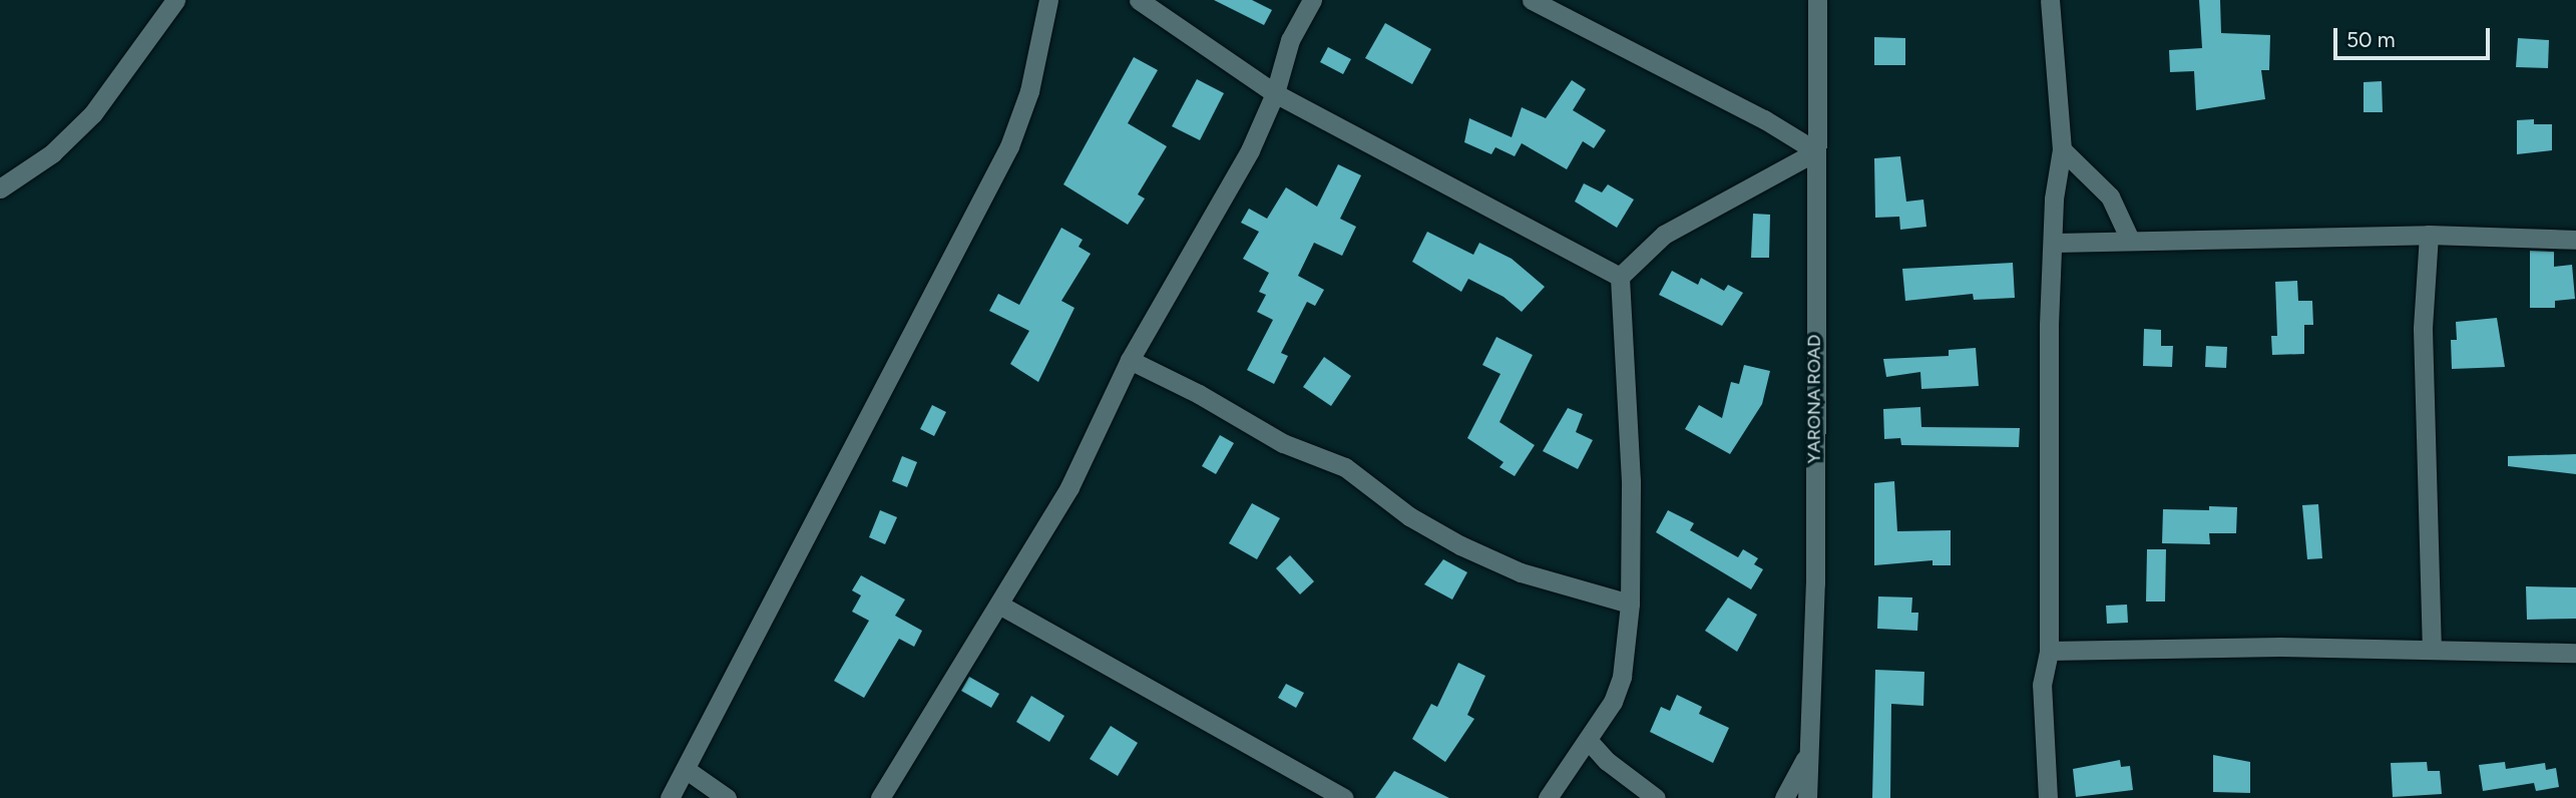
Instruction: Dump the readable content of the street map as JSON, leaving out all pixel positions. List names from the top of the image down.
{
  "streets": {
    "street": ["YARONA ROAD"]
  },
  "scale_bar": "50 m"
}
